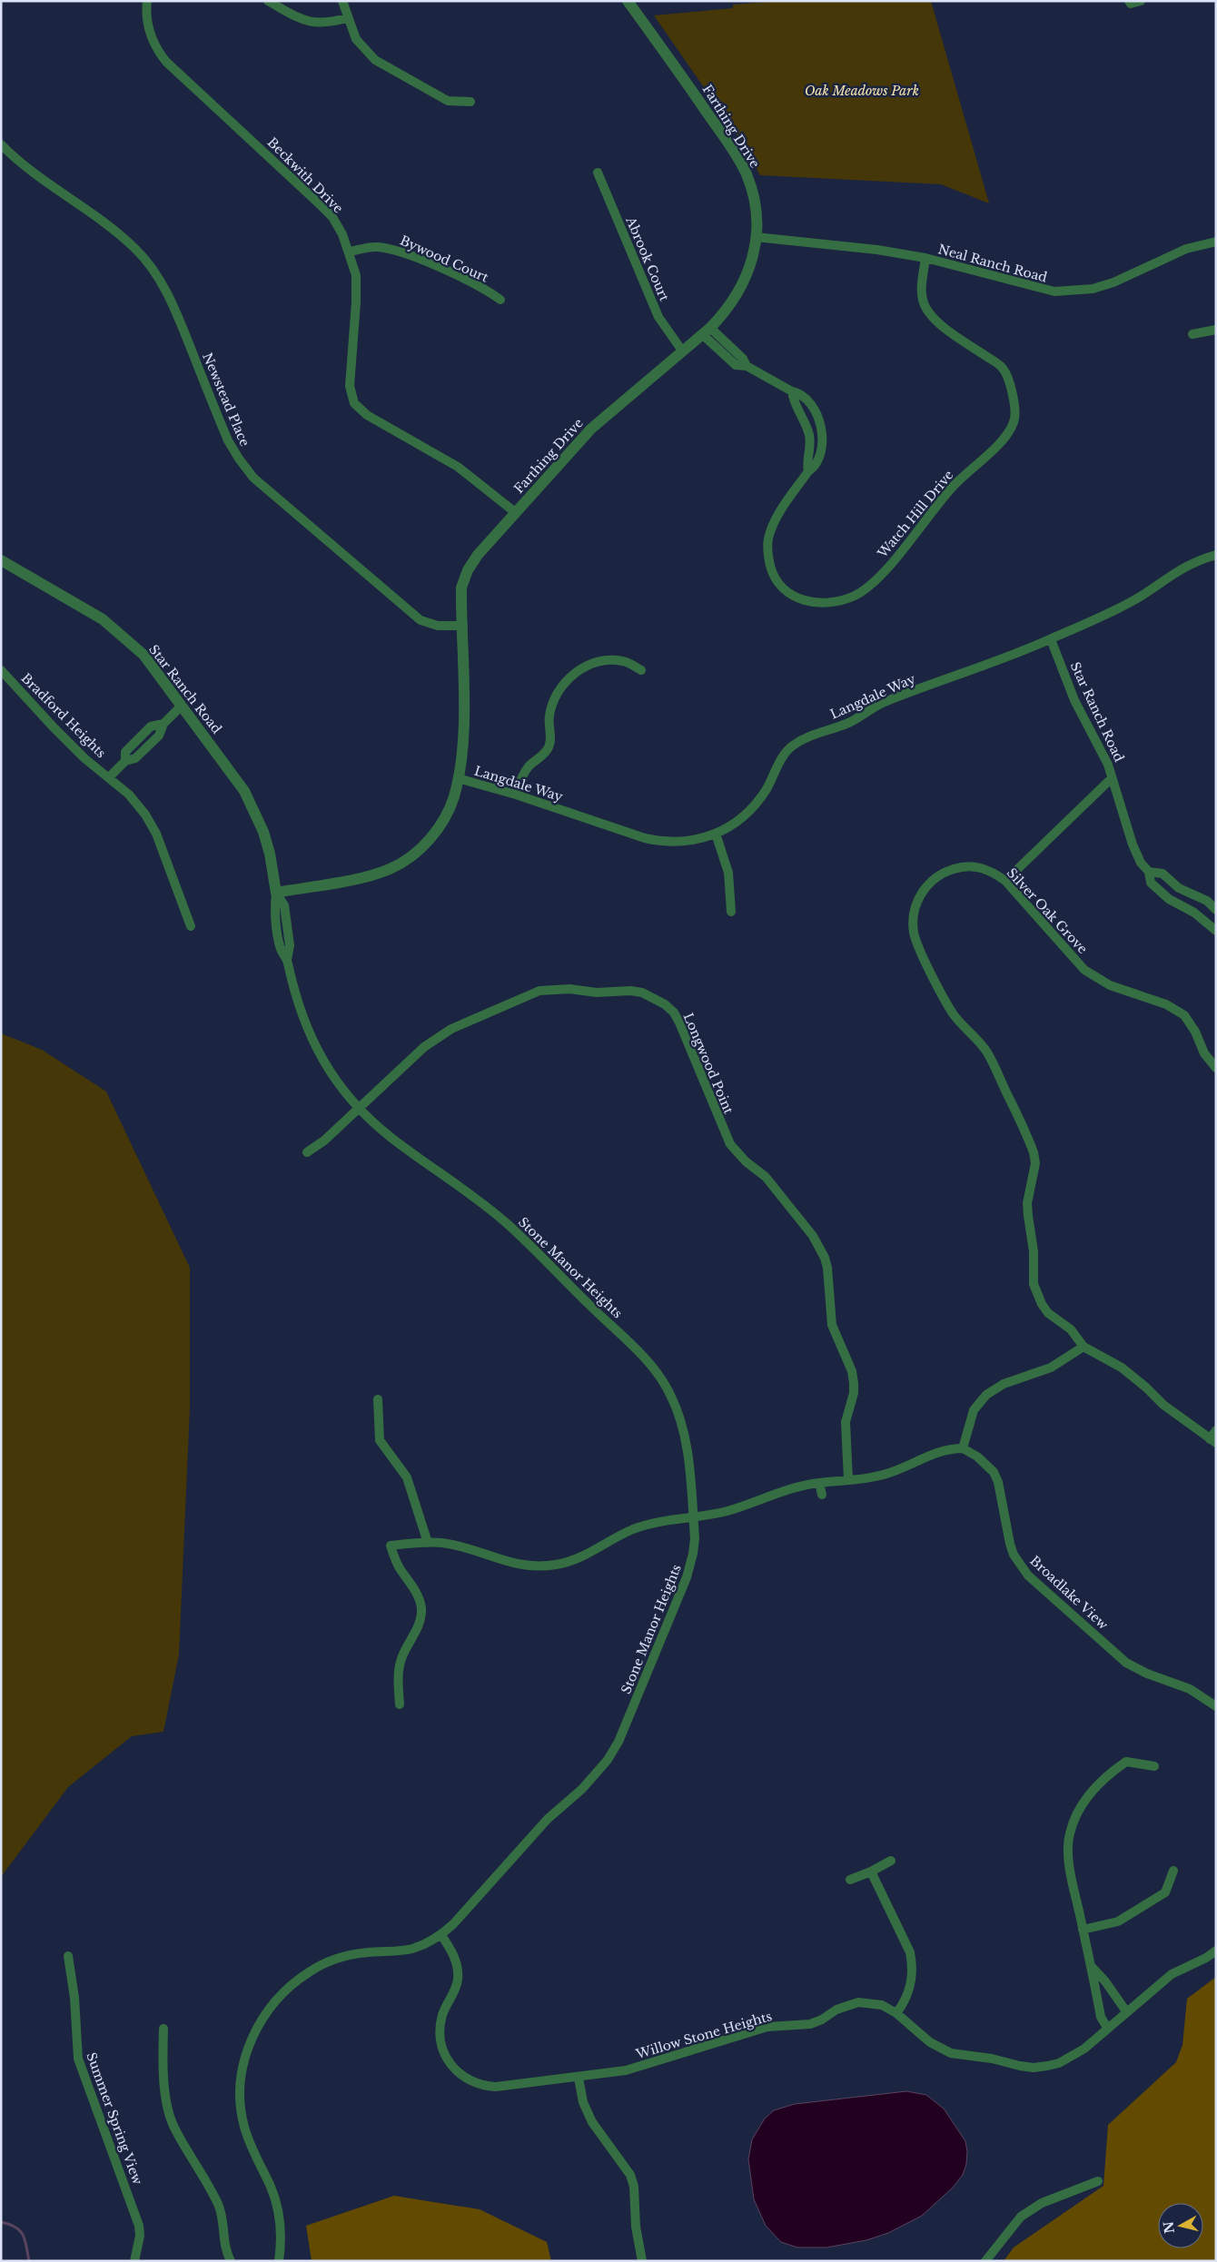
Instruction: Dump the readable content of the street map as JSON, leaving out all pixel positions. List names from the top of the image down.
{
  "streets": {
    "street": [
      "Farthing Drive",
      "Beckwith Drive",
      "Bywood Court",
      "Abrook Court",
      "Neal Ranch Road",
      "Newstead Place",
      "Watch Hill Drive",
      "Star Ranch Road",
      "Langdale Way",
      "Bradford Heights",
      "Silver Oak Grove",
      "Longwood Point",
      "Stone Manor Heights",
      "Broadlake View",
      "Willow Stone Heights",
      "Summer Spring View"
    ]
  },
  "crossings": [
    ["Farthing Drive", "Beckwith Drive"],
    ["Farthing Drive", "Abrook Court"],
    ["Farthing Drive", "Neal Ranch Road"],
    ["Farthing Drive", "Newstead Place"],
    ["Farthing Drive", "Watch Hill Drive"],
    ["Farthing Drive", "Star Ranch Road"],
    ["Farthing Drive", "Langdale Way"],
    ["Farthing Drive", "Stone Manor Heights"],
    ["Beckwith Drive", "Bywood Court"],
    ["Neal Ranch Road", "Watch Hill Drive"],
    ["Star Ranch Road", "Langdale Way"],
    ["Star Ranch Road", "Bradford Heights"],
    ["Star Ranch Road", "Stone Manor Heights"],
    ["Longwood Point", "Stone Manor Heights"],
    ["Stone Manor Heights", "Willow Stone Heights"]
  ],
  "parks": ["Oak Meadows Park"],
  "north": "left"
}
